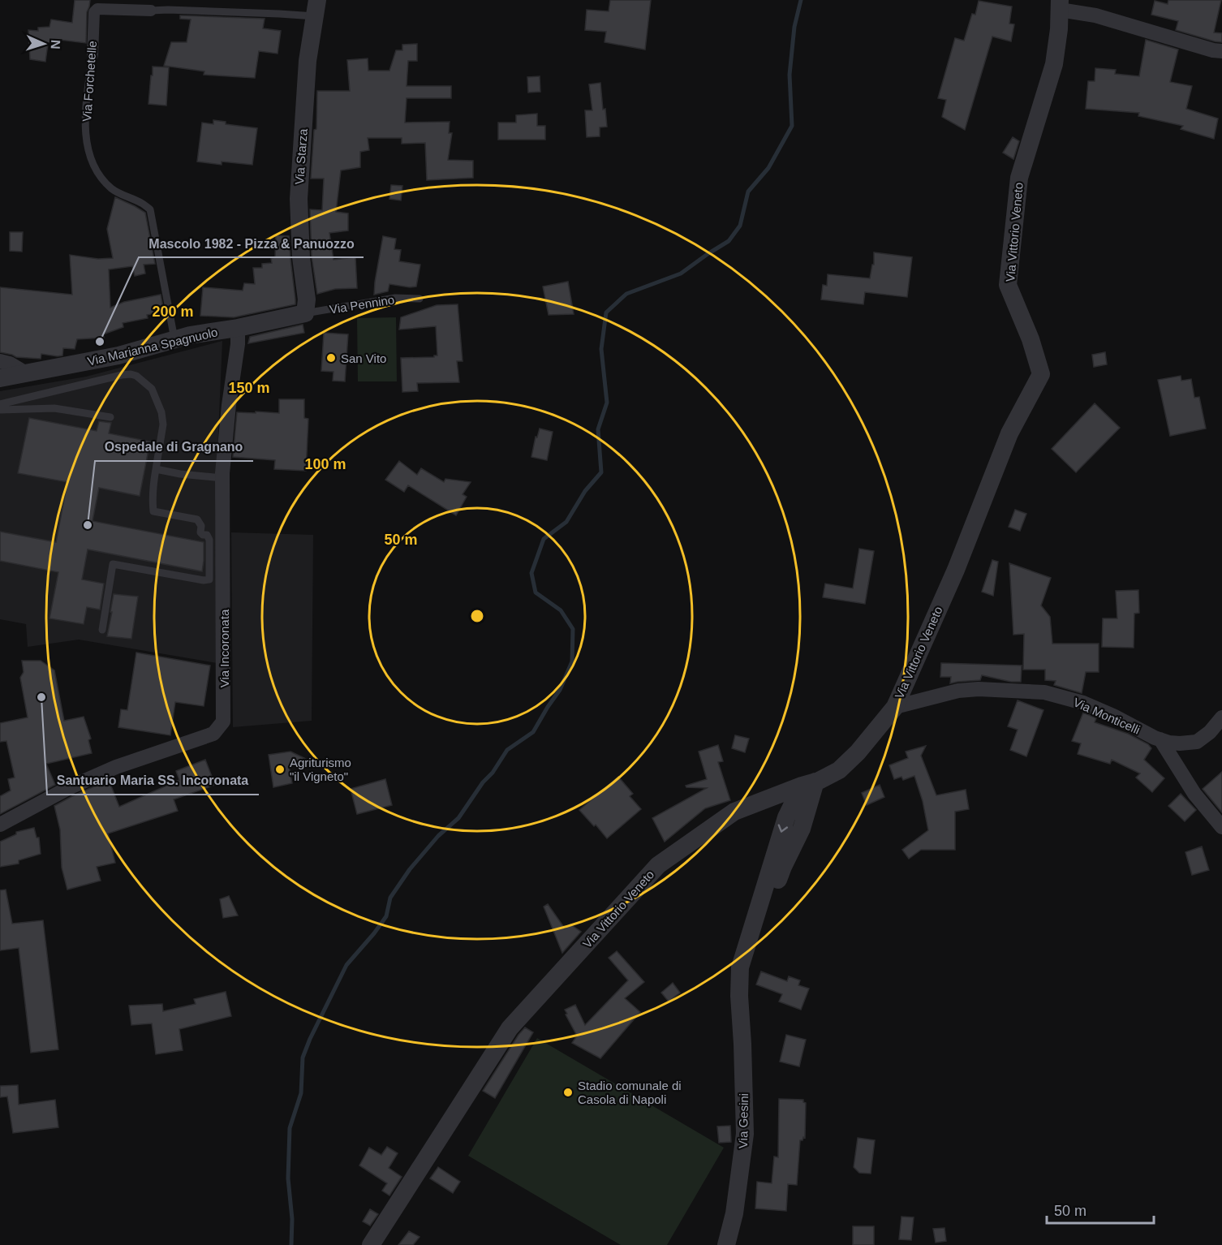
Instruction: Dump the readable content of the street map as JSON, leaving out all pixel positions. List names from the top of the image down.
{
  "streets": {
    "street": [
      "Via Forchetelle",
      "Via Starza",
      "Via Vittorio Veneto",
      "Via Marianna Spagnuolo",
      "Via Incoronata",
      "Via Monticelli",
      "Via Gesini"
    ],
    "lane": ["Via Pennino"]
  },
  "crossings": [
    ["Via Forchetelle", "Via Starza"],
    ["Via Forchetelle", "Via Marianna Spagnuolo"],
    ["Via Starza", "Via Pennino"],
    ["Via Starza", "Via Marianna Spagnuolo"],
    ["Via Vittorio Veneto", "Via Monticelli"],
    ["Via Pennino", "Via Marianna Spagnuolo"],
    ["Via Marianna Spagnuolo", "Via Incoronata"]
  ],
  "places": [
    "Mascolo 1982 - Pizza & Panuozzo",
    "San Vito",
    "Ospedale di Gragnano",
    "Santuario Maria SS. Incoronata",
    "Agriturismo \"il Vigneto\"",
    "Stadio comunale di Casola di Napoli"
  ],
  "scale_bar": "50 m",
  "north": "right",
  "rings": [
    "200 m",
    "150 m",
    "100 m",
    "50 m"
  ]
}
